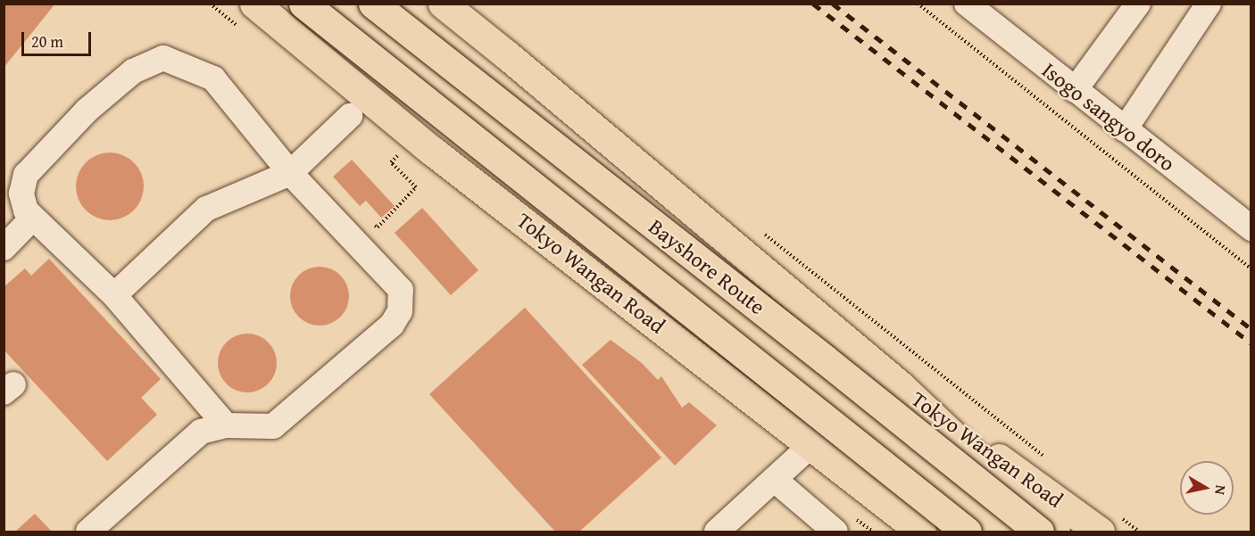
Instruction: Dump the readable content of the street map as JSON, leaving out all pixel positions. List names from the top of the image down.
{
  "streets": {
    "highway": ["Bayshore Route", "Tokyo Wangan Road"],
    "street": ["Isogo sangyo doro"]
  },
  "scale_bar": "20 m",
  "north": "right"
}
